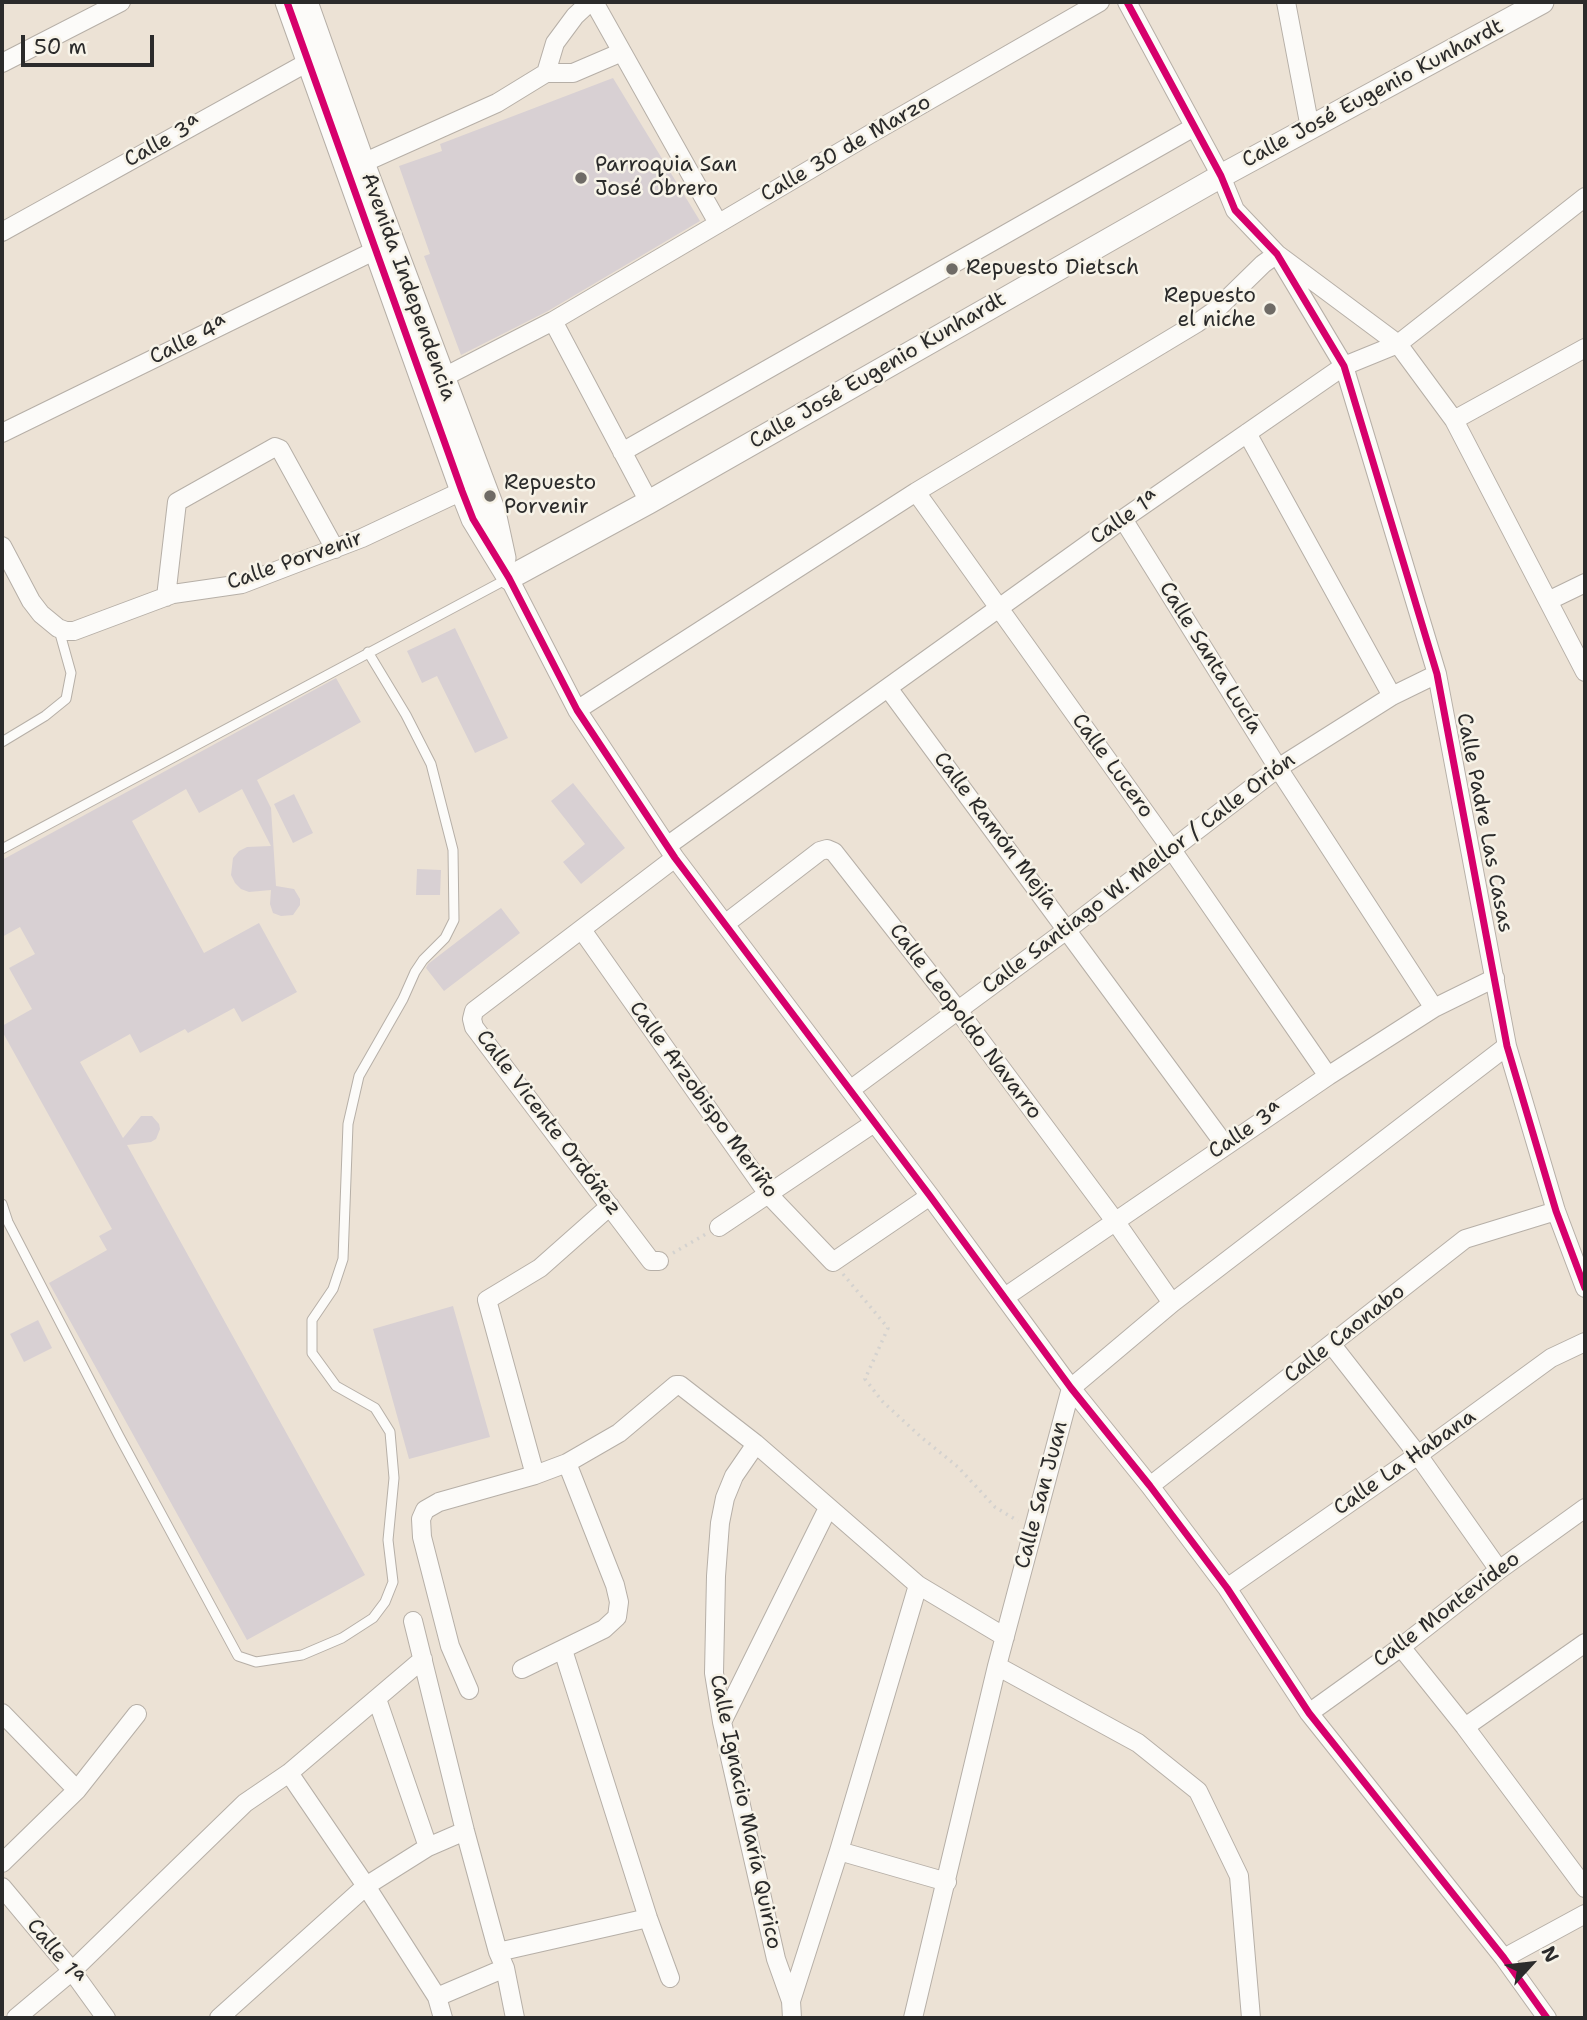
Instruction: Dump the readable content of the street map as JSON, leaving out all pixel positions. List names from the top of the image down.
{
  "streets": {
    "street": [
      "Calle José Eugenio Kunhardt",
      "Calle 3ª",
      "Calle 30 de Marzo",
      "Avenida Independencia",
      "Calle 4ª",
      "Calle 1ª",
      "Calle Porvenir",
      "Calle Santa Lucía",
      "Calle Lucero",
      "Calle Padre Las Casas",
      "Calle Ramón Mejía",
      "Calle Santiago W. Mellor / Calle Orión",
      "Calle Leopoldo Navarro",
      "Calle Arzobispo Meriño",
      "Calle Vicente Ordóñez",
      "Calle Caonabo",
      "Calle La Habana",
      "Calle San Juan",
      "Calle Montevideo",
      "Calle Ignacio María Quirico"
    ]
  },
  "crossings": [
    ["Calle José Eugenio Kunhardt", "Avenida Independencia"],
    ["Calle 3ª", "Avenida Independencia"],
    ["Calle 3ª", "Calle Santa Lucía"],
    ["Calle 3ª", "Calle Lucero"],
    ["Calle 3ª", "Calle Padre Las Casas"],
    ["Calle 3ª", "Calle Ramón Mejía"],
    ["Calle 3ª", "Calle Leopoldo Navarro"],
    ["Calle 30 de Marzo", "Avenida Independencia"],
    ["Avenida Independencia", "Calle 4ª"],
    ["Avenida Independencia", "Calle Porvenir"],
    ["Calle 1ª", "Calle Santa Lucía"],
    ["Calle 1ª", "Calle Lucero"],
    ["Calle 1ª", "Calle Padre Las Casas"],
    ["Calle 1ª", "Calle Ramón Mejía"],
    ["Calle 1ª", "Calle Vicente Ordóñez"],
    ["Calle Santa Lucía", "Calle Santiago W. Mellor / Calle Orión"],
    ["Calle Lucero", "Calle Santiago W. Mellor / Calle Orión"],
    ["Calle Padre Las Casas", "Calle Santiago W. Mellor / Calle Orión"],
    ["Calle Padre Las Casas", "Calle Caonabo"],
    ["Calle Ramón Mejía", "Calle Santiago W. Mellor / Calle Orión"],
    ["Calle Santiago W. Mellor / Calle Orión", "Calle Leopoldo Navarro"],
    ["Calle Arzobispo Meriño", "Calle Vicente Ordóñez"]
  ],
  "places": [
    "Parroquia San José Obrero",
    "Repuesto Dietsch",
    "Repuesto el niche",
    "Repuesto Porvenir"
  ],
  "scale_bar": "50 m",
  "north": "top right"
}
